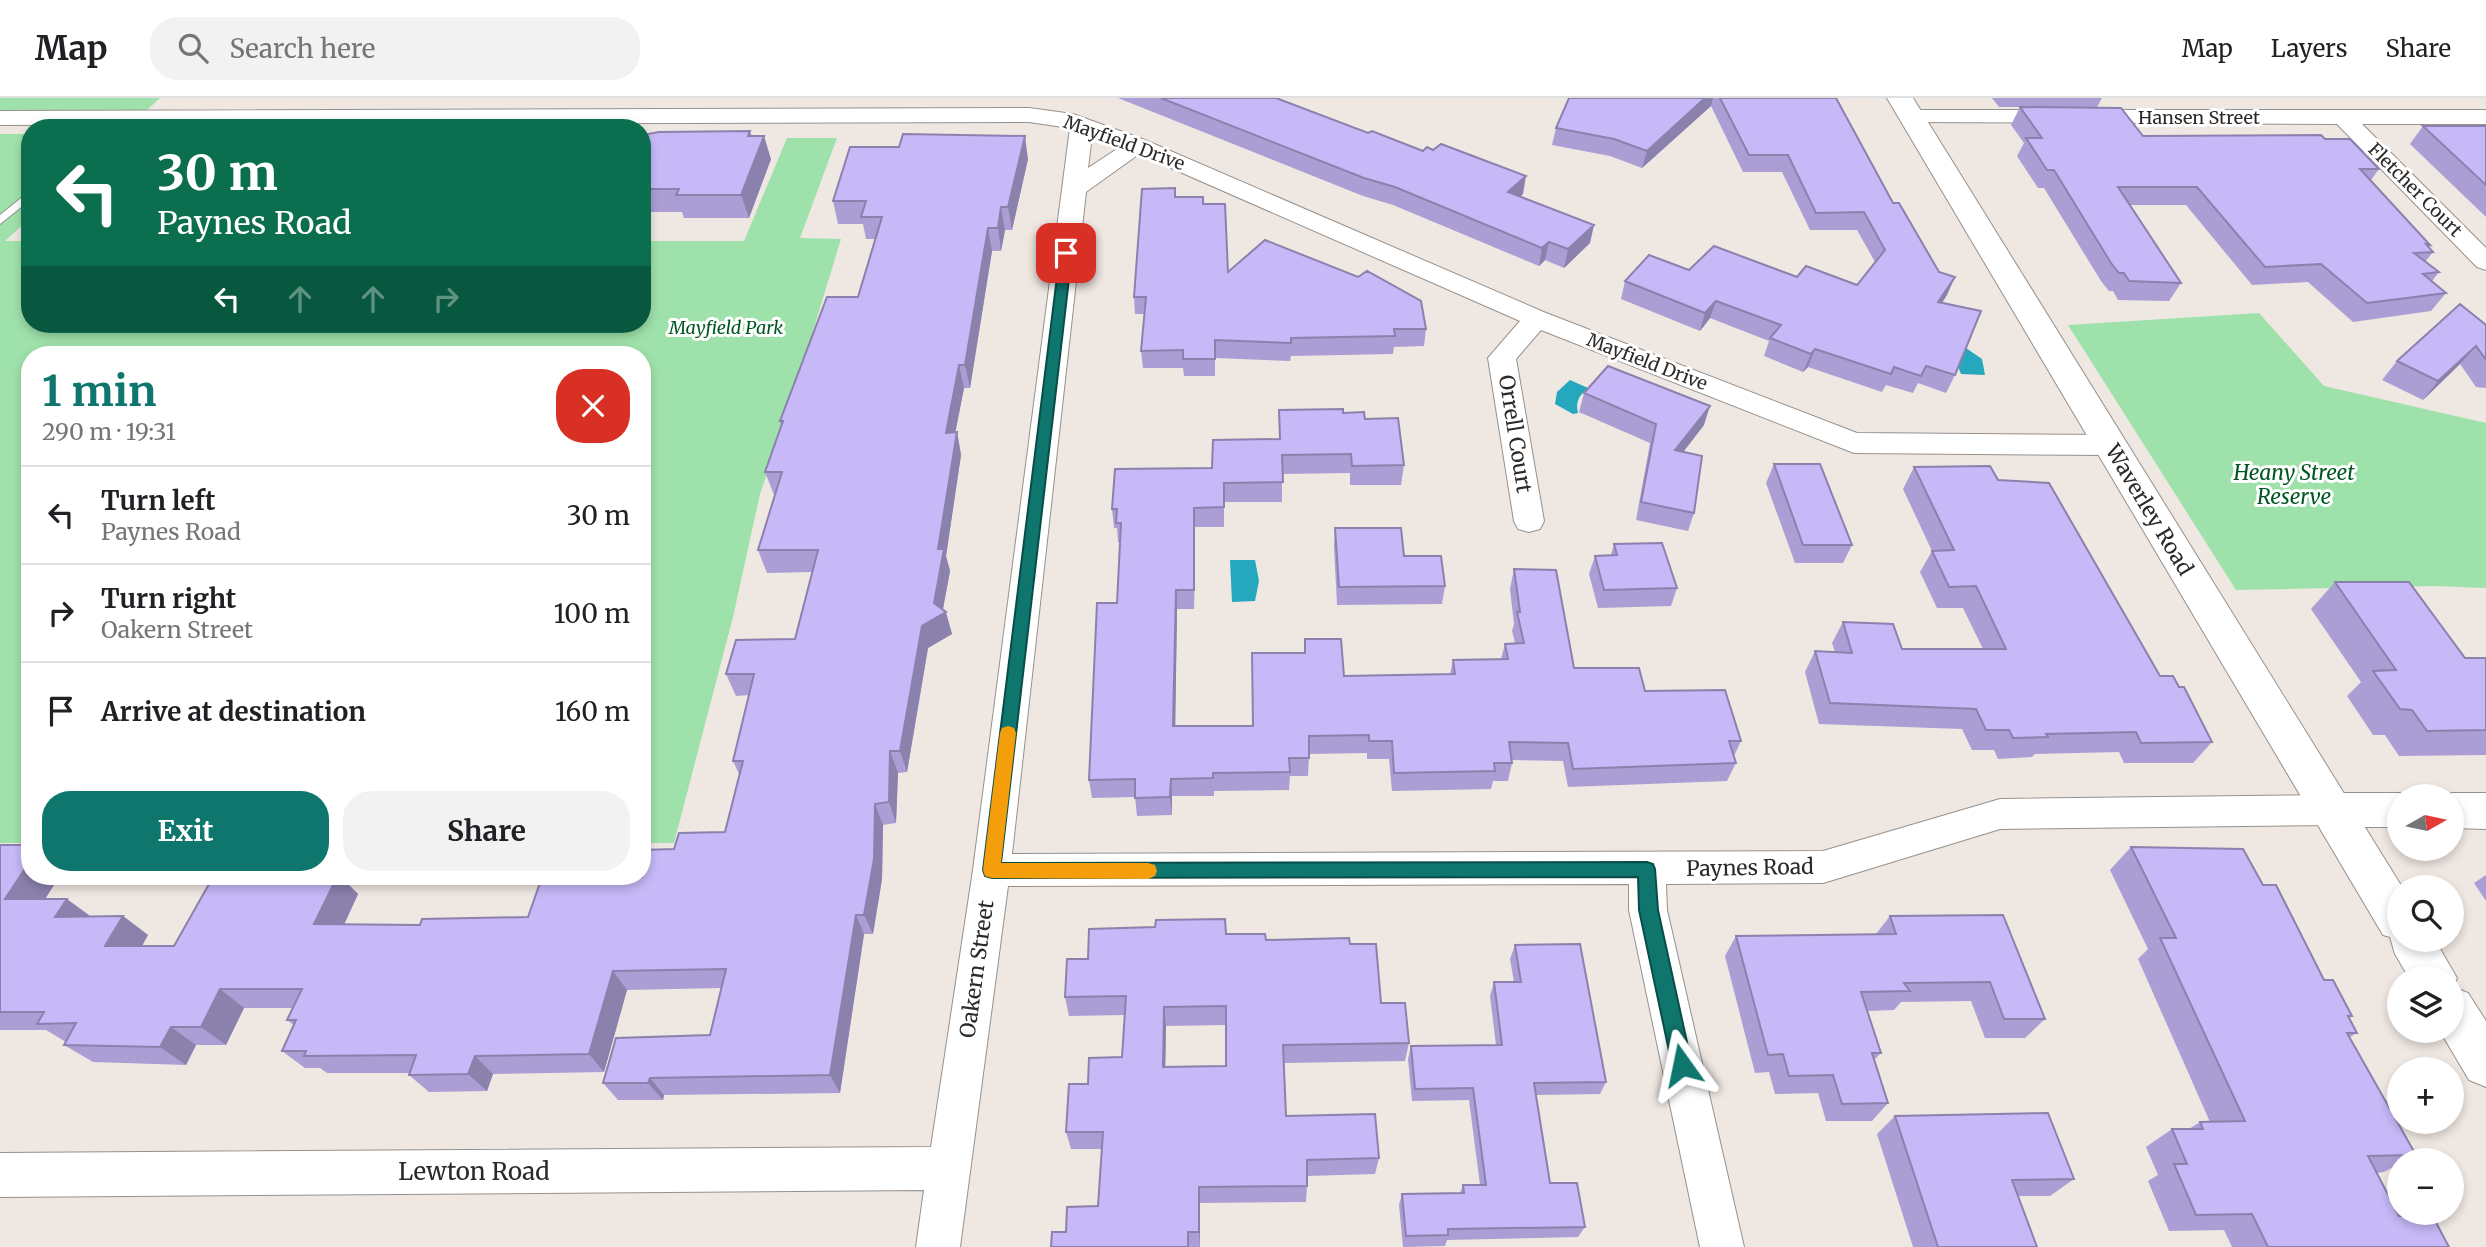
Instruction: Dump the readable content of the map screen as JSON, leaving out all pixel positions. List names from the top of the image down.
{
  "streets": {
    "main road": ["Waverley Road"],
    "street": [
      "Hansen Street",
      "Mayfield Drive",
      "Fletcher Court",
      "Orrell Court",
      "Paynes Road",
      "Oakern Street",
      "Lewton Road"
    ]
  },
  "crossings": [
    ["Hansen Street", "Fletcher Court"],
    ["Hansen Street", "Waverley Road"],
    ["Mayfield Drive", "Orrell Court"],
    ["Mayfield Drive", "Waverley Road"],
    ["Mayfield Drive", "Oakern Street"],
    ["Waverley Road", "Paynes Road"],
    ["Paynes Road", "Oakern Street"],
    ["Oakern Street", "Lewton Road"]
  ],
  "parks": ["Mayfield Park", "Heany Street Reserve"],
  "north": "right",
  "page": {
    "header": "Map",
    "search": "Search here",
    "nav": ["Map", "Layers", "Share"],
    "turn": ["30 m", "Paynes Road"],
    "heading": ["1 min", "290 m · 19:31"],
    "list": [
      {
        "name": "Turn left",
        "note": "Paynes Road",
        "value": "30 m"
      },
      {
        "name": "Turn right",
        "note": "Oakern Street",
        "value": "100 m"
      },
      {
        "name": "Arrive at destination",
        "value": "160 m"
      }
    ],
    "buttons": ["Exit", "Share"],
    "map_buttons": ["+", "−"]
  }
}
